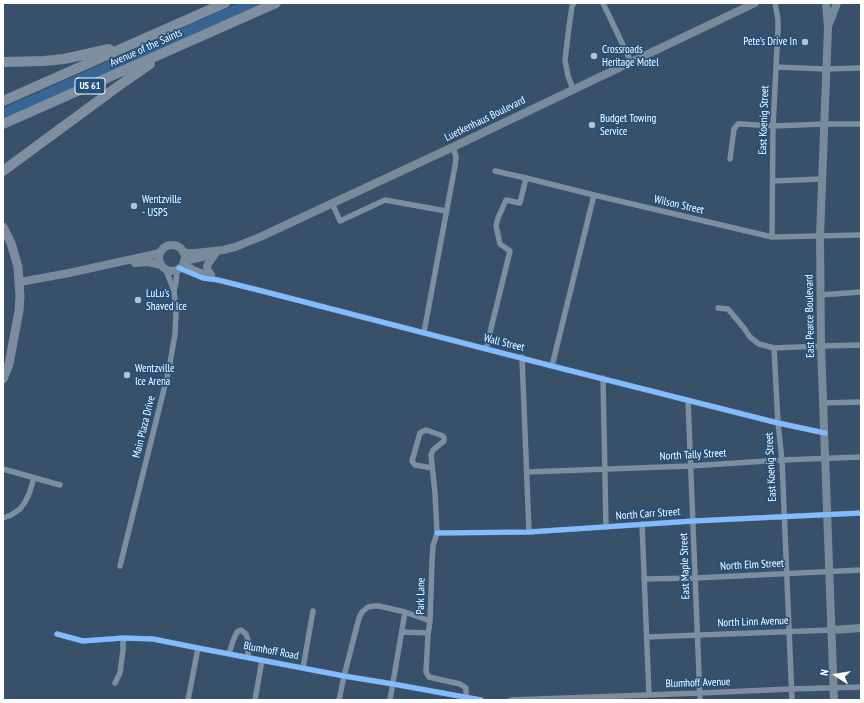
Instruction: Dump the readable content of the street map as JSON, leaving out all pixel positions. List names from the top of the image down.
{
  "streets": {
    "highway": ["Avenue of the Saints", "US 61"],
    "main road": ["Luetkenhaus Boulevard", "East Pearce Boulevard", "North Linn Avenue"],
    "street": [
      "East Koenig Street",
      "Wilson Street",
      "Wall Street",
      "Main Plaza Drive",
      "North Tally Street",
      "North Carr Street",
      "North Elm Street",
      "East Maple Street",
      "Park Lane",
      "Blumhoff Road",
      "Blumhoff Avenue"
    ]
  },
  "crossings": [
    ["Luetkenhaus Boulevard", "Wall Street"],
    ["Luetkenhaus Boulevard", "Main Plaza Drive"],
    ["East Koenig Street", "Wilson Street"],
    ["East Koenig Street", "Wall Street"],
    ["East Koenig Street", "North Tally Street"],
    ["East Koenig Street", "North Carr Street"],
    ["East Koenig Street", "North Elm Street"],
    ["East Koenig Street", "North Linn Avenue"],
    ["East Koenig Street", "Blumhoff Avenue"],
    ["Wilson Street", "East Pearce Boulevard"],
    ["East Pearce Boulevard", "Wall Street"],
    ["East Pearce Boulevard", "North Tally Street"],
    ["East Pearce Boulevard", "North Carr Street"],
    ["East Pearce Boulevard", "North Elm Street"],
    ["East Pearce Boulevard", "North Linn Avenue"],
    ["East Pearce Boulevard", "Blumhoff Avenue"],
    ["Wall Street", "Main Plaza Drive"],
    ["Wall Street", "East Maple Street"],
    ["North Tally Street", "East Maple Street"],
    ["North Carr Street", "East Maple Street"],
    ["North Carr Street", "Park Lane"],
    ["North Elm Street", "East Maple Street"],
    ["East Maple Street", "North Linn Avenue"],
    ["East Maple Street", "Blumhoff Avenue"],
    ["Park Lane", "Blumhoff Road"]
  ],
  "places": [
    "Pete's Drive In",
    "Crossroads Heritage Motel",
    "Budget Towing Service",
    "Wentzville - USPS",
    "LuLu's Shaved Ice",
    "Wentzville Ice Arena"
  ],
  "north": "left"
}
